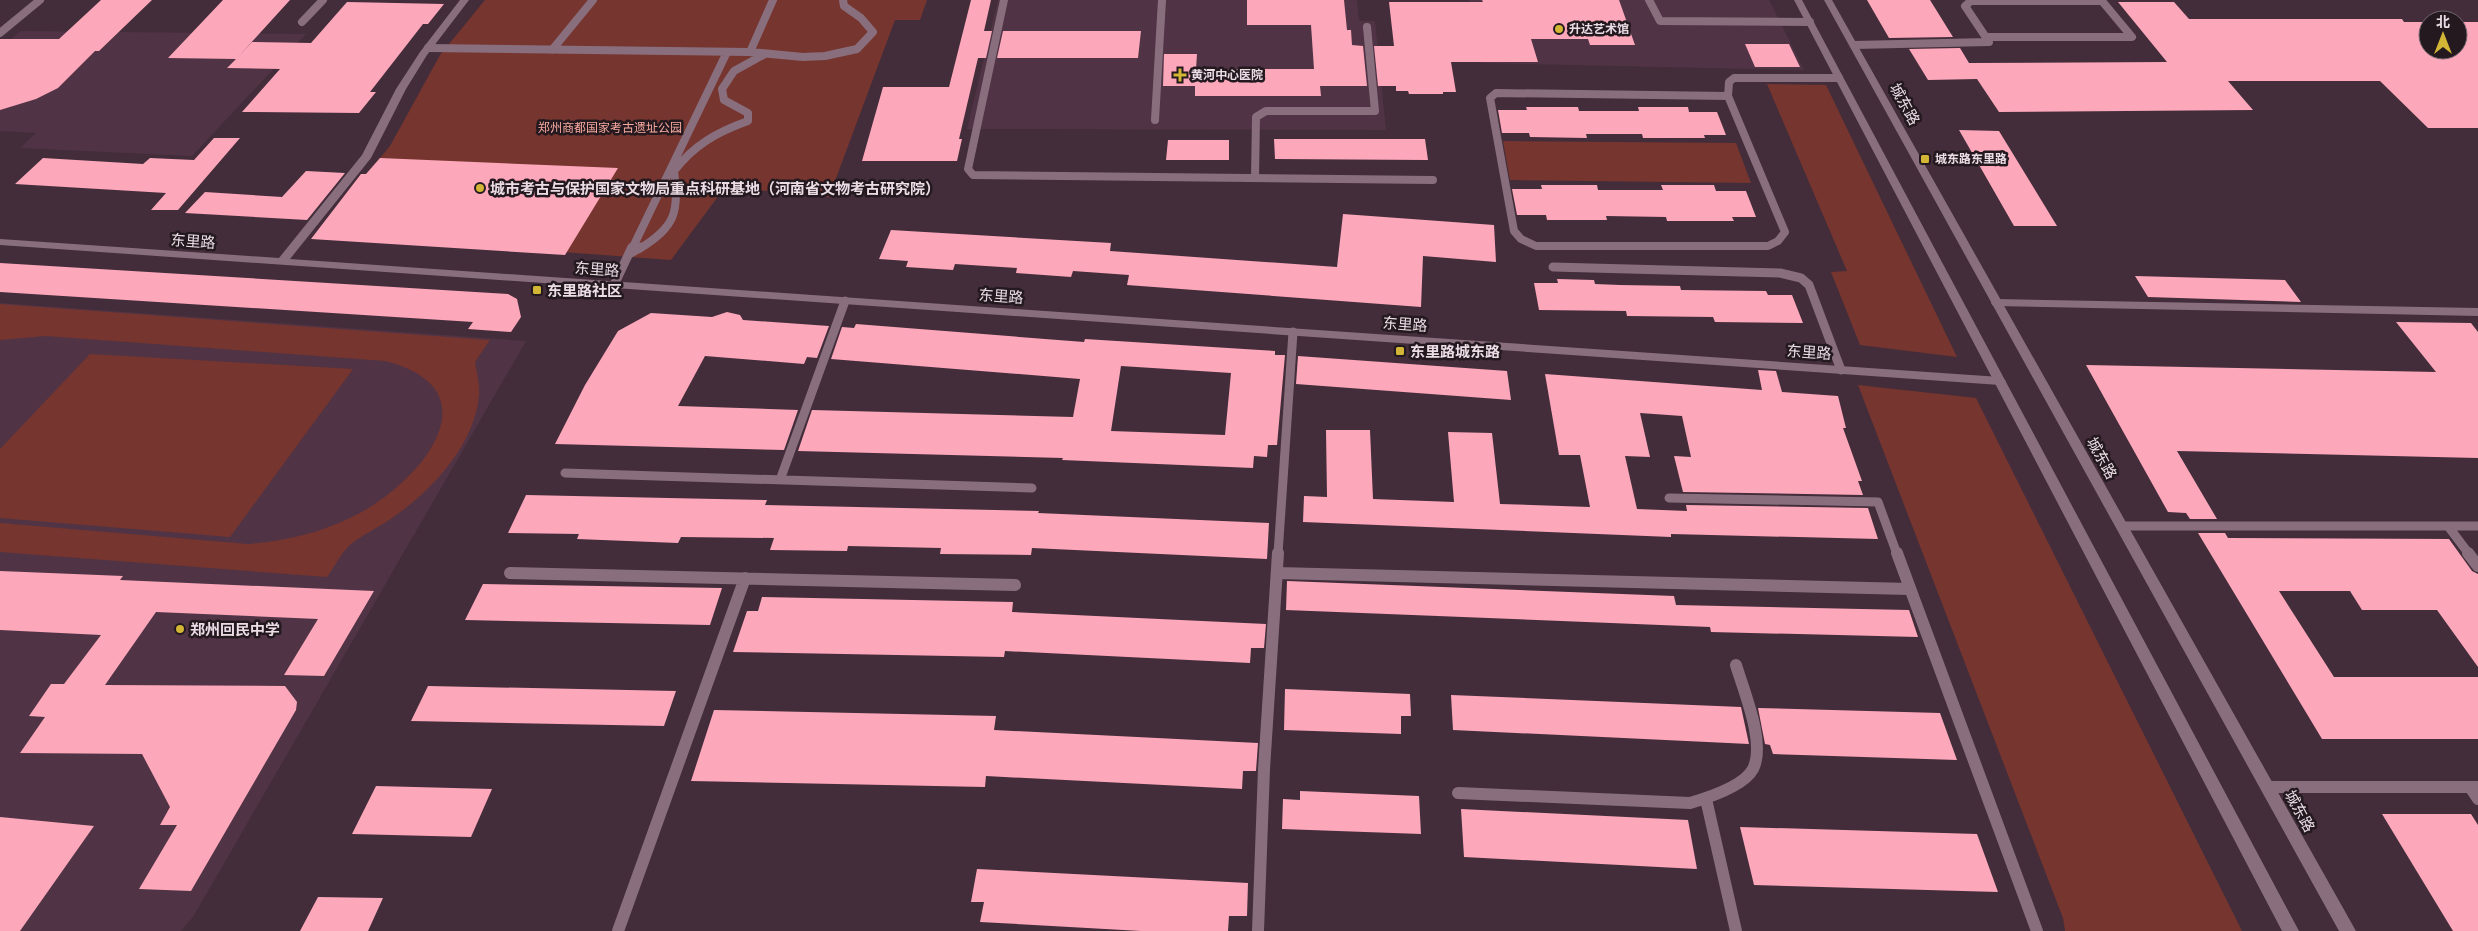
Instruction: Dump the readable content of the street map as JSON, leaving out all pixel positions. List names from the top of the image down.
{
  "streets": {
    "street": ["城东路", "东里路"]
  },
  "parks": ["郑州商都国家考古遗址公园"],
  "places": {
    "other": ["升达艺术馆", "城市考古与保护国家文物局重点科研基地（河南省文物考古研究院）", "郑州回民中学"],
    "health": ["黄河中心医院"],
    "transit": ["城东路东里路", "东里路社区", "东里路城东路"]
  },
  "north": "top"
}
